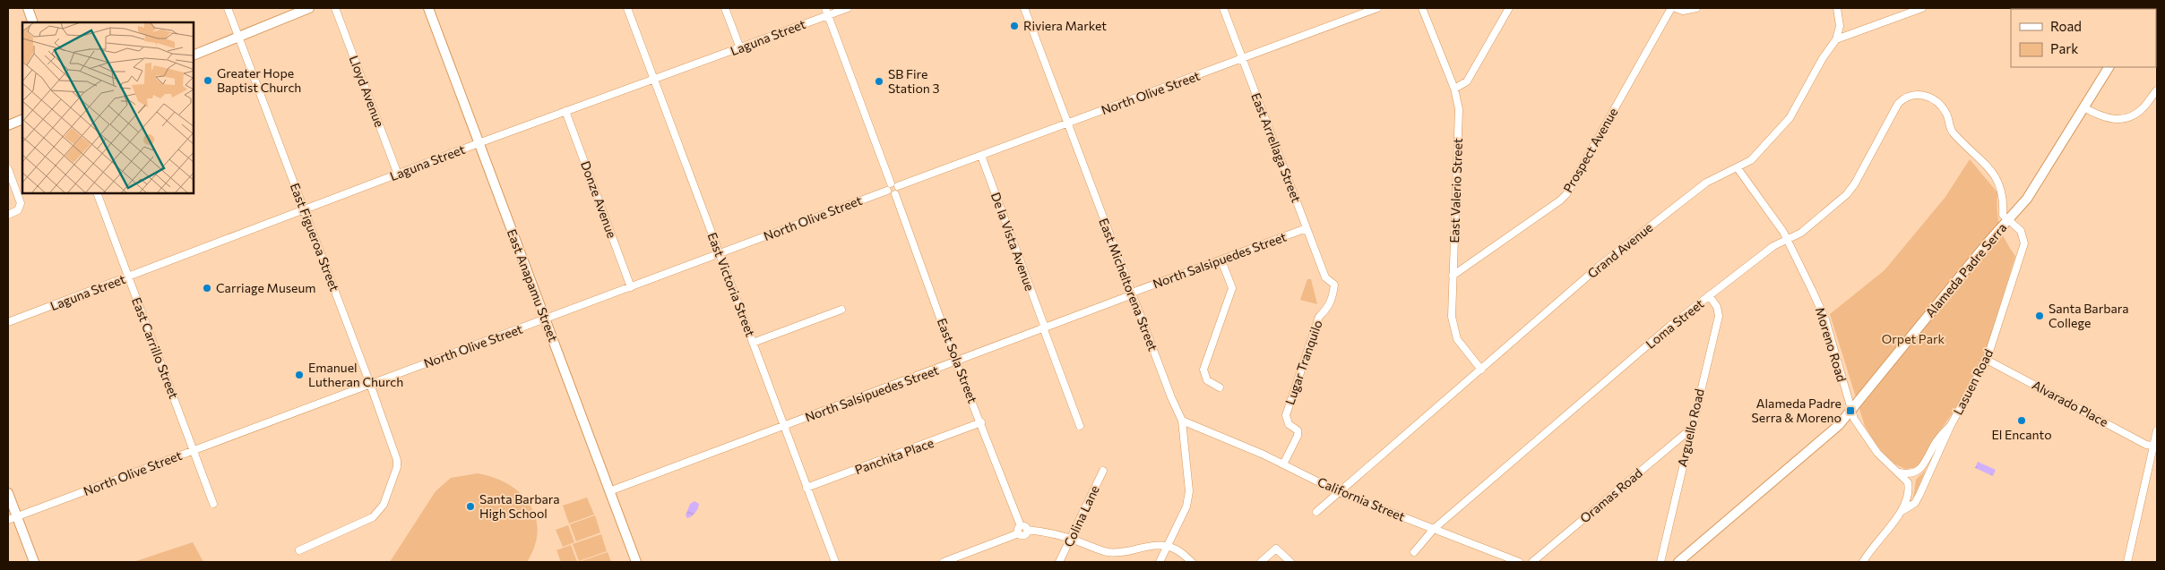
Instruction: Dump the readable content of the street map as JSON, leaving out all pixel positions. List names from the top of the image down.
{
  "streets": {
    "main road": ["Alameda Padre Serra", "East Anapamu Street"],
    "street": [
      "Laguna Street",
      "Lloyd Avenue",
      "North Olive Street",
      "East Arrellaga Street",
      "Prospect Avenue",
      "East Valerio Street",
      "Donze Avenue",
      "East Figueroa Street",
      "De la Vista Avenue",
      "Grand Avenue",
      "North Salsipuedes Street",
      "East Victoria Street",
      "East Micheltorena Street",
      "Loma Street",
      "Moreno Road",
      "East Carrillo Street",
      "East Sola Street",
      "Lugar Tranquilo",
      "Lasuen Road",
      "Alvarado Place",
      "Arguello Road",
      "Panchita Place",
      "Oramas Road",
      "California Street",
      "Colina Lane"
    ]
  },
  "crossings": [
    ["Laguna Street", "Lloyd Avenue"],
    ["Laguna Street", "Donze Avenue"],
    ["Laguna Street", "East Figueroa Street"],
    ["Laguna Street", "East Victoria Street"],
    ["Laguna Street", "East Anapamu Street"],
    ["Laguna Street", "East Carrillo Street"],
    ["North Olive Street", "East Arrellaga Street"],
    ["North Olive Street", "Donze Avenue"],
    ["North Olive Street", "East Figueroa Street"],
    ["North Olive Street", "De la Vista Avenue"],
    ["North Olive Street", "East Victoria Street"],
    ["North Olive Street", "East Micheltorena Street"],
    ["North Olive Street", "East Anapamu Street"],
    ["North Olive Street", "East Carrillo Street"],
    ["North Olive Street", "East Sola Street"],
    ["East Arrellaga Street", "North Salsipuedes Street"],
    ["East Arrellaga Street", "Lugar Tranquilo"],
    ["Prospect Avenue", "East Valerio Street"],
    ["East Valerio Street", "Grand Avenue"],
    ["De la Vista Avenue", "North Salsipuedes Street"],
    ["Grand Avenue", "Moreno Road"],
    ["Grand Avenue", "California Street"],
    ["North Salsipuedes Street", "East Victoria Street"],
    ["North Salsipuedes Street", "East Micheltorena Street"],
    ["North Salsipuedes Street", "East Anapamu Street"],
    ["North Salsipuedes Street", "East Sola Street"],
    ["Alameda Padre Serra", "Loma Street"],
    ["Alameda Padre Serra", "Moreno Road"],
    ["Alameda Padre Serra", "Lasuen Road"],
    ["East Victoria Street", "Panchita Place"],
    ["East Micheltorena Street", "California Street"],
    ["Loma Street", "Moreno Road"],
    ["Loma Street", "Lasuen Road"],
    ["Loma Street", "Arguello Road"],
    ["Loma Street", "California Street"],
    ["Moreno Road", "Lasuen Road"],
    ["East Sola Street", "Panchita Place"],
    ["Lugar Tranquilo", "California Street"],
    ["Lasuen Road", "Alvarado Place"],
    ["Arguello Road", "Oramas Road"]
  ],
  "parks": ["Orpet Park"],
  "places": {
    "other": [
      "Riviera Market",
      "Greater Hope Baptist Church",
      "SB Fire Station 3",
      "Carriage Museum",
      "Santa Barbara College",
      "Emanuel Lutheran Church",
      "El Encanto",
      "Santa Barbara High School"
    ],
    "transit": ["Alameda Padre Serra & Moreno"]
  },
  "legend": ["Road", "Park"]
}
